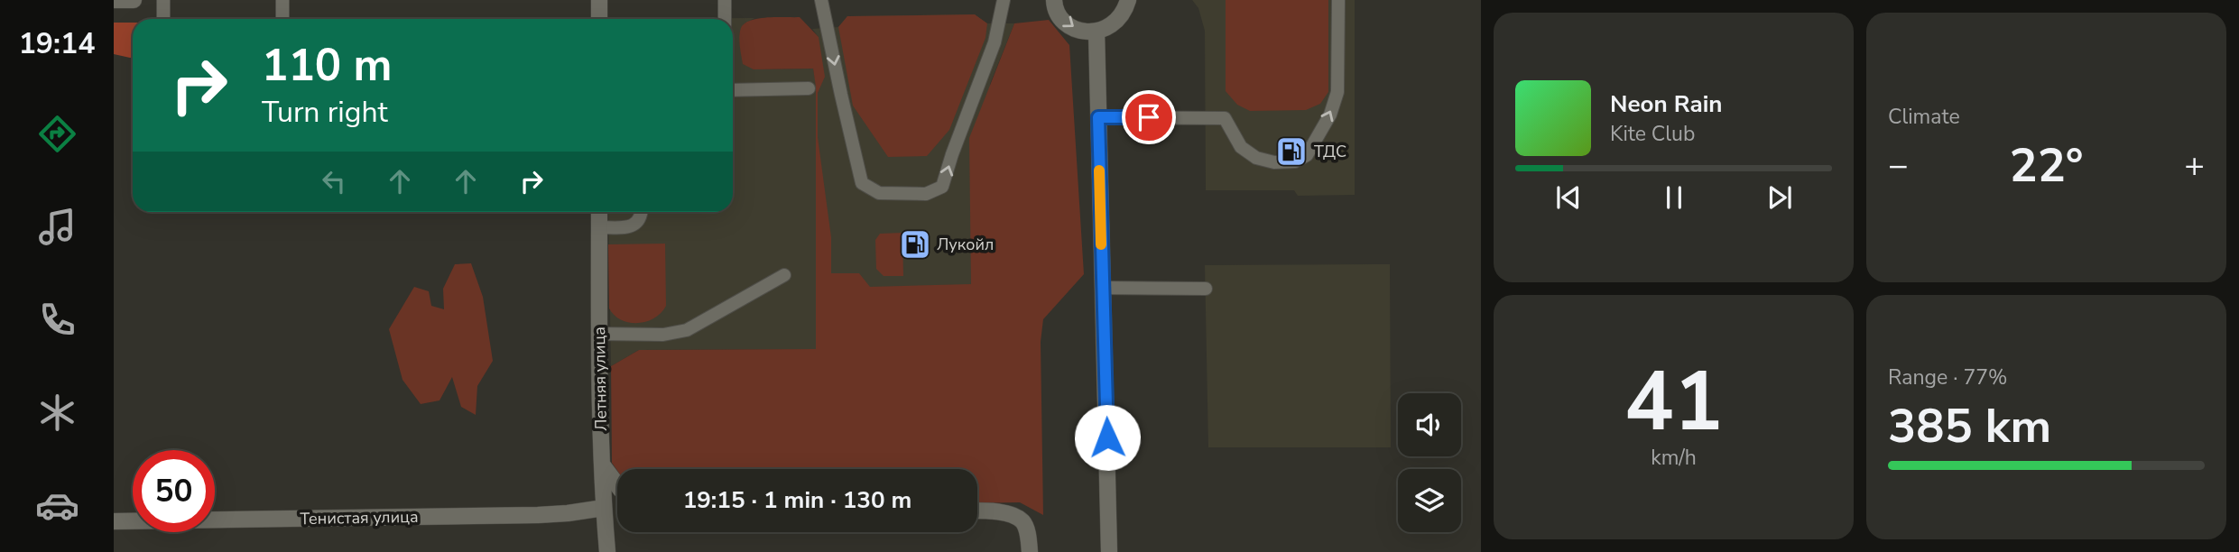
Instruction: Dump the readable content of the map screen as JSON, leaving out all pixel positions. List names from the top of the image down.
{
  "streets": {
    "street": ["Летняя улица", "Тенистая улица"]
  },
  "crossings": [
    ["Летняя улица", "Тенистая улица"]
  ],
  "places": {
    "fuel station": ["ТДС", "Лукойл"]
  },
  "page": {
    "tabs": "19:14",
    "tile": [
      "Climate",
      ["41", "km/h"],
      ["Range · 77%", "385 km"]
    ],
    "turn": ["110 m", "Turn right"],
    "song": ["Neon Rain", "Kite Club"],
    "heat": ["−", "22°", "+"],
    "limit": "50",
    "trip": "19:15 · 1 min · 130 m"
  }
}
